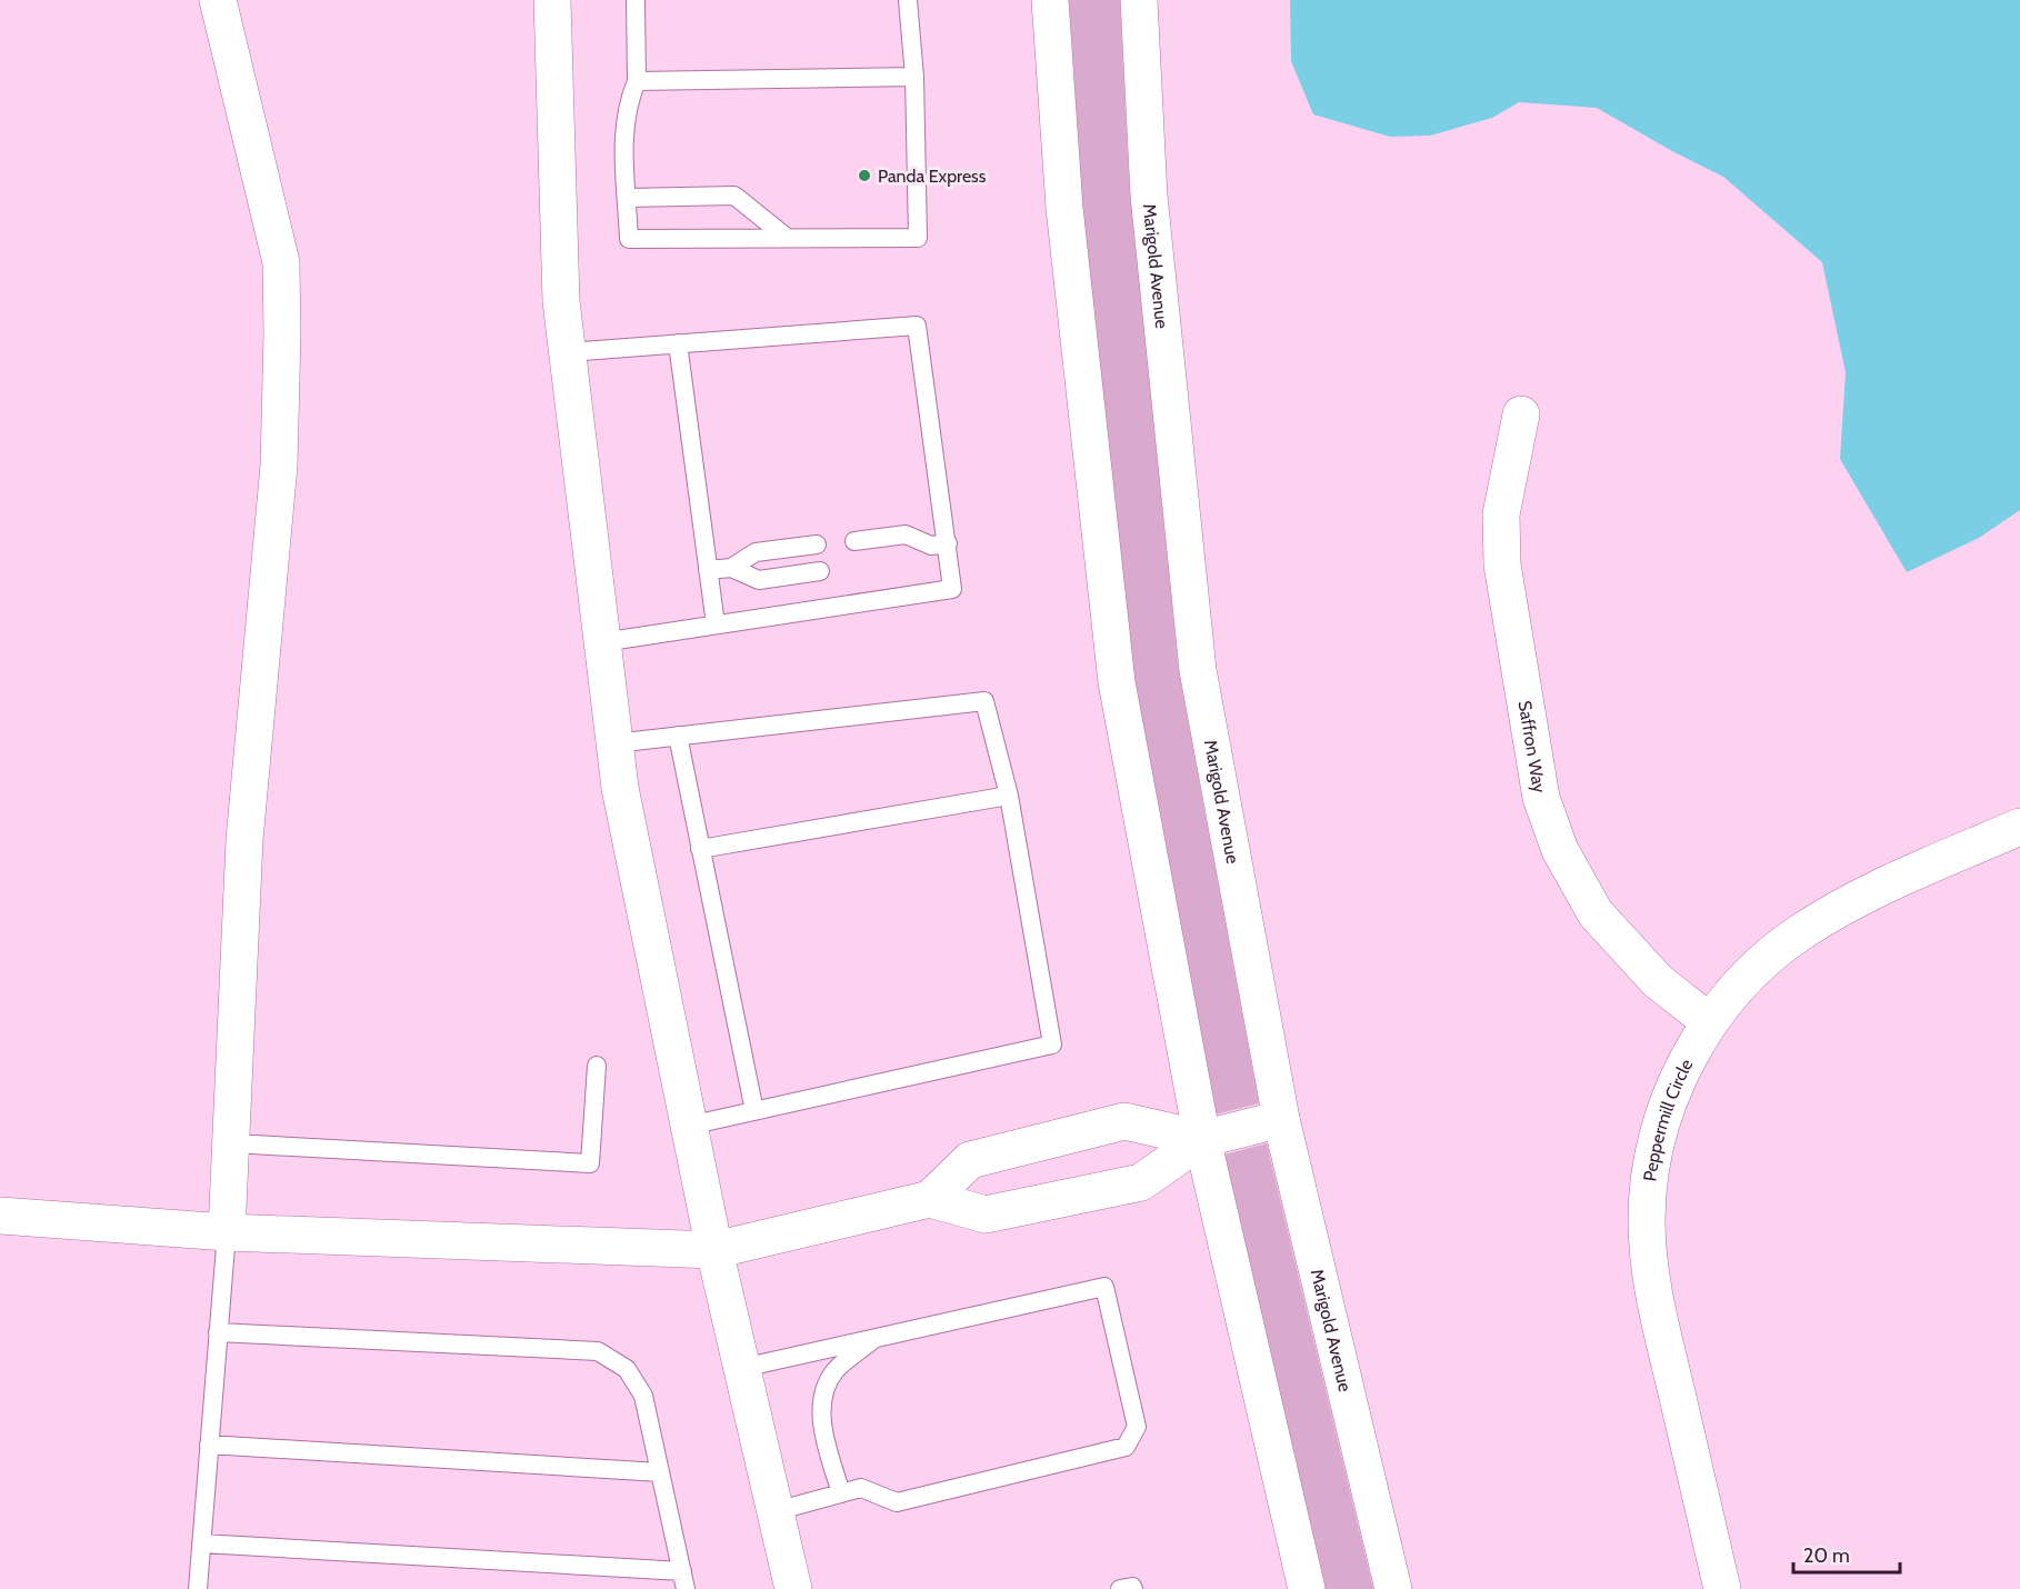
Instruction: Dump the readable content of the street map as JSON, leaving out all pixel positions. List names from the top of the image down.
{
  "streets": {
    "street": ["Marigold Avenue", "Saffron Way", "Peppermill Circle"]
  },
  "crossings": [
    ["Saffron Way", "Peppermill Circle"]
  ],
  "places": ["Panda Express"],
  "scale_bar": "20 m"
}
